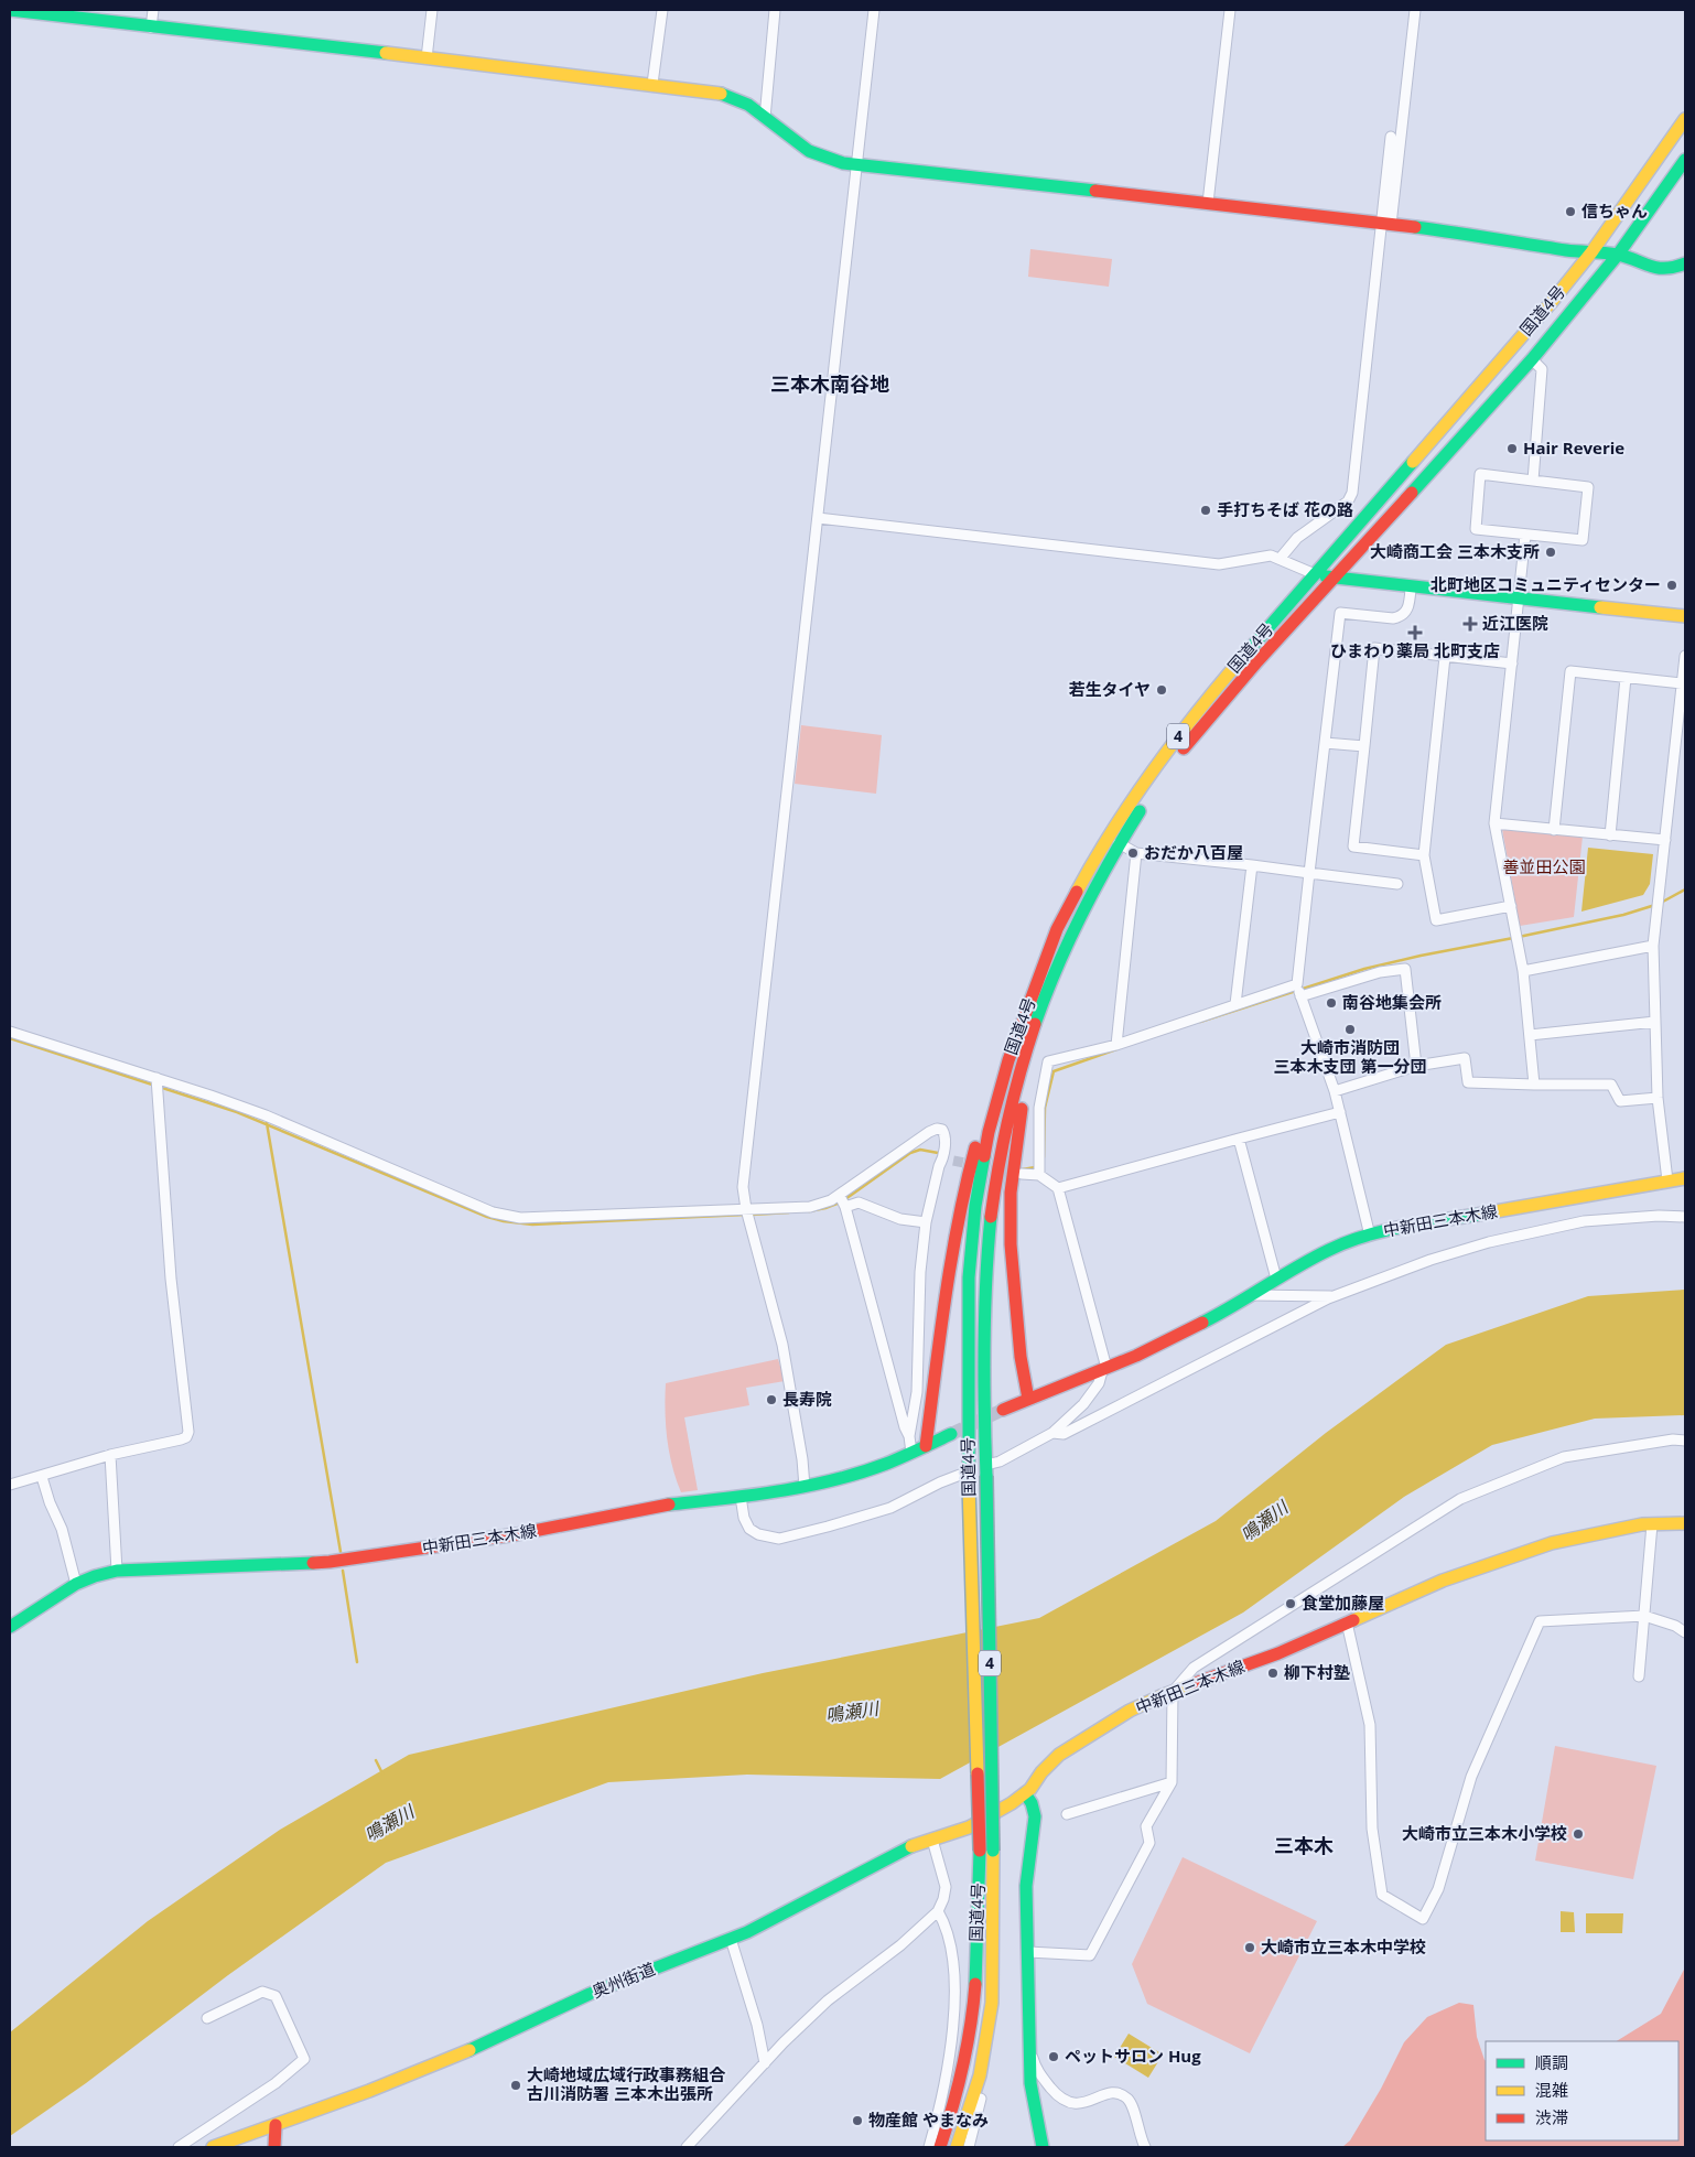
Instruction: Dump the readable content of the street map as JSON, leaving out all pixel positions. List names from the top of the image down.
{
  "streets": {
    "main road": [
      "国道4号",
      "4",
      "中新田三本木線",
      "奥州街道"
    ]
  },
  "crossings": [
    ["中新田三本木線", "奥州街道"]
  ],
  "districts": ["三本木南谷地", "三本木"],
  "water": ["鳴瀬川"],
  "parks": ["善並田公園"],
  "places": {
    "other": [
      "信ちゃん",
      "Hair Reverie",
      "手打ちそば 花の路",
      "大崎商工会 三本木支所",
      "北町地区コミュニティセンター",
      "若生タイヤ",
      "おだか八百屋",
      "南谷地集会所",
      "大崎市消防団 三本木支団 第一分団",
      "長寿院",
      "食堂加藤屋",
      "柳下村塾",
      "大崎市立三本木小学校",
      "大崎市立三本木中学校",
      "ペットサロン Hug",
      "大崎地域広域行政事務組合 古川消防署 三本木出張所",
      "物産館 やまなみ"
    ],
    "health": ["近江医院", "ひまわり薬局 北町支店"]
  },
  "legend": ["順調", "混雑", "渋滞"]
}
